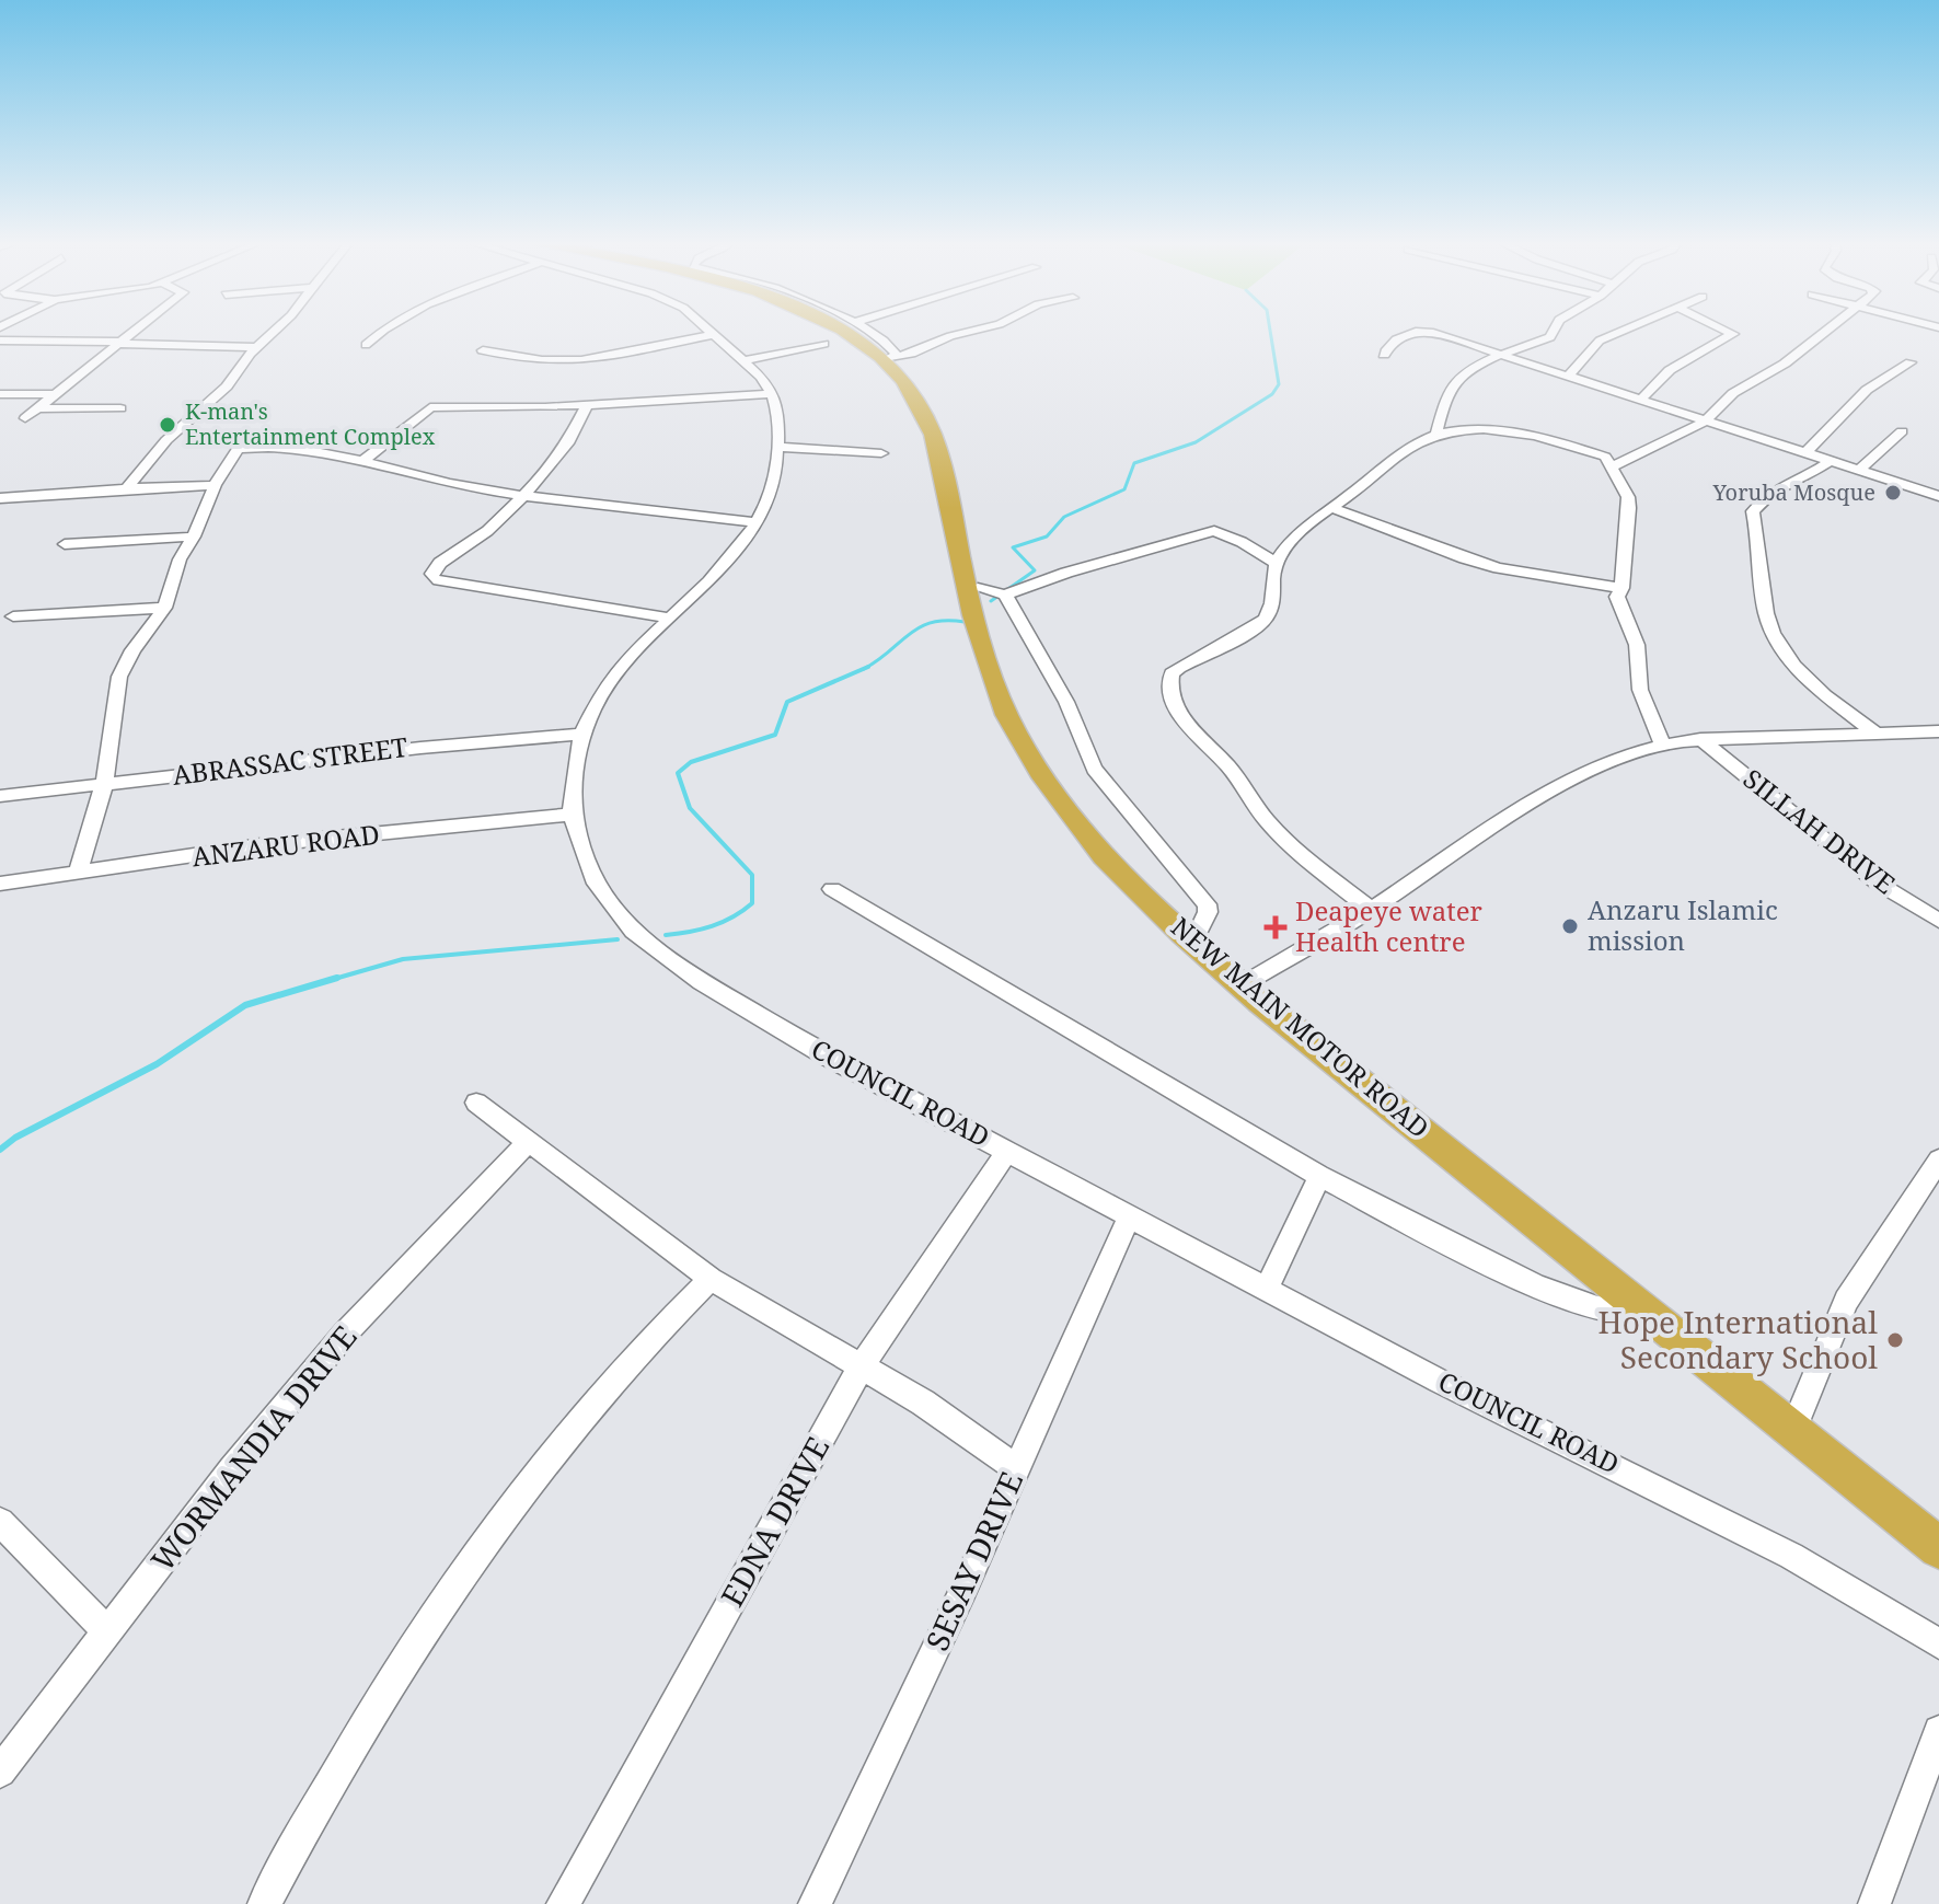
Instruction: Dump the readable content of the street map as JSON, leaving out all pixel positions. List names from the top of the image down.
{
  "streets": {
    "highway": ["NEW MAIN MOTOR ROAD"],
    "street": [
      "ABRASSAC STREET",
      "SILLAH DRIVE",
      "ANZARU ROAD",
      "COUNCIL ROAD",
      "WORMANDIA DRIVE",
      "EDNA DRIVE",
      "SESAY DRIVE"
    ]
  },
  "crossings": [
    ["ABRASSAC STREET", "COUNCIL ROAD"],
    ["ANZARU ROAD", "COUNCIL ROAD"],
    ["COUNCIL ROAD", "EDNA DRIVE"],
    ["COUNCIL ROAD", "SESAY DRIVE"]
  ],
  "places": {
    "other": [
      "K-man's Entertainment Complex",
      "Yoruba Mosque",
      "Anzaru Islamic mission",
      "Hope International Secondary School"
    ],
    "health": ["Deapeye water Health centre"]
  }
}
